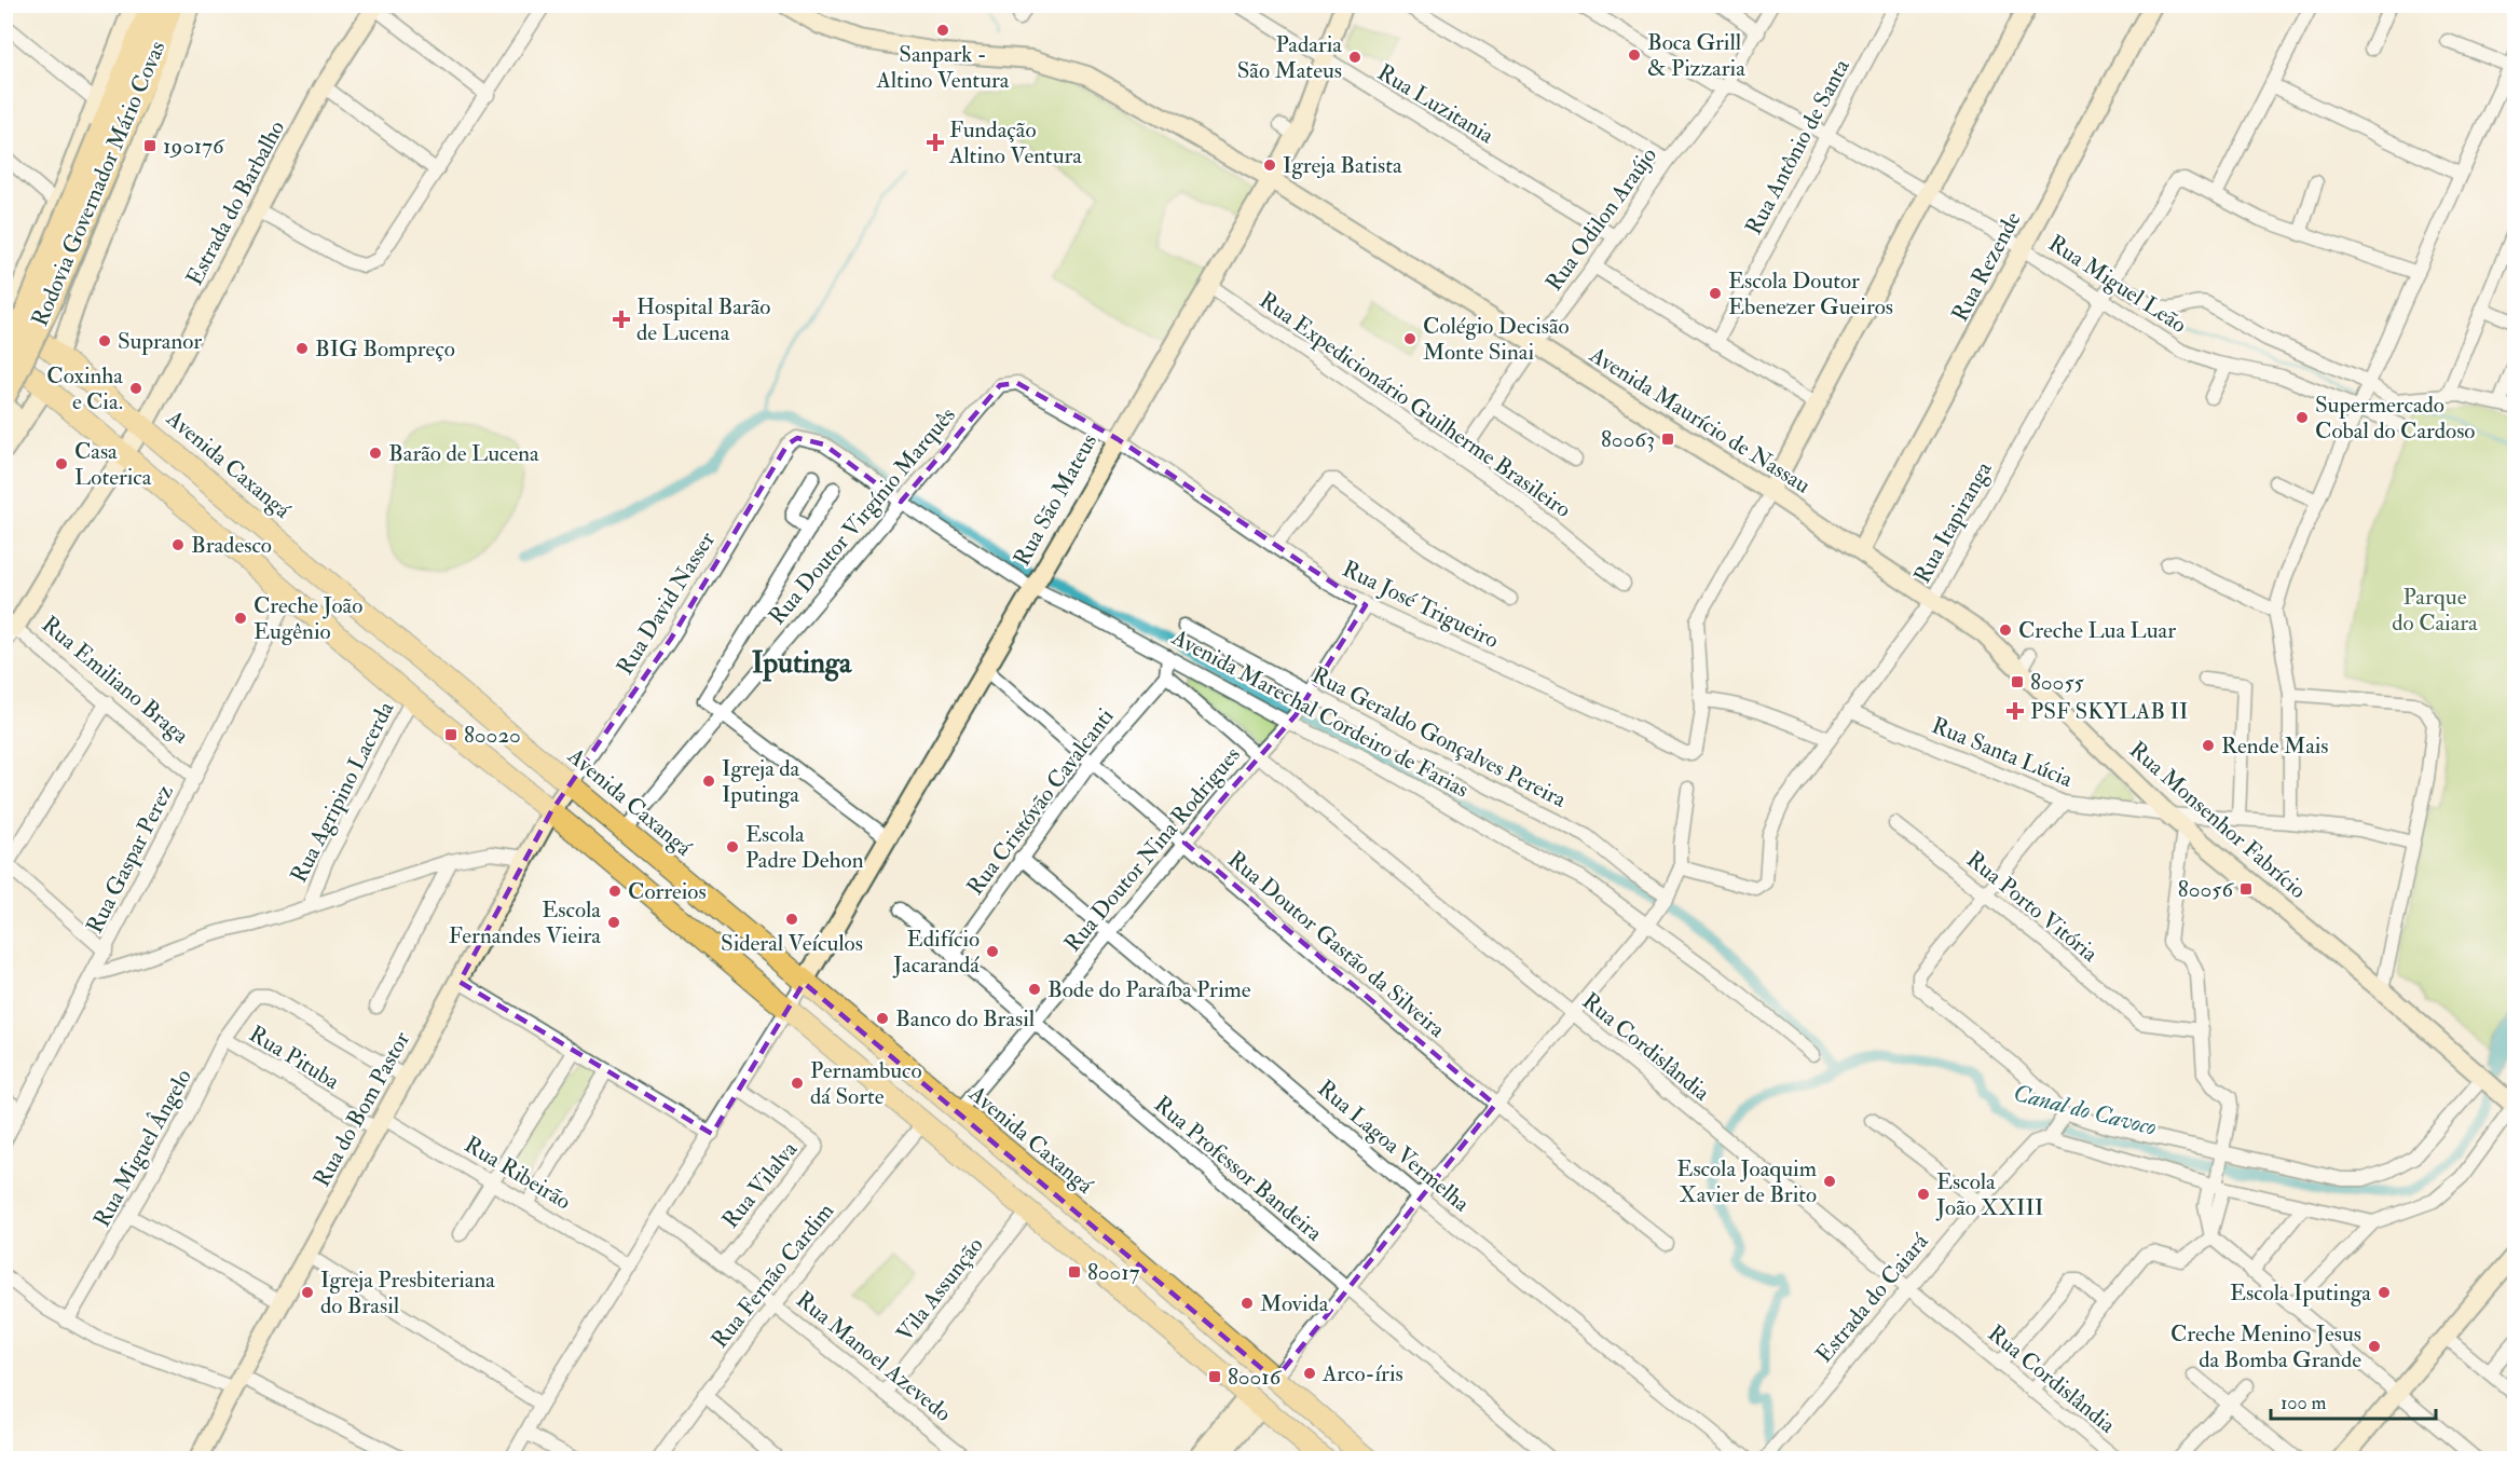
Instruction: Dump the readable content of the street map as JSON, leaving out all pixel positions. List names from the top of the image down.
{
  "streets": {
    "highway": ["Rodovia Governador Mário Covas"],
    "main road": [
      "Estrada do Barbalho",
      "Rua Rezende",
      "Avenida Maurício de Nassau",
      "Avenida Caxangá",
      "Rua São Mateus",
      "Rua Monsenhor Fabrício",
      "Rua do Bom Pastor"
    ],
    "street": [
      "Rua Luzitania",
      "Rua Antônio de Santa",
      "Rua Odilon Araújo",
      "Rua Miguel Leão",
      "Rua Expedicionário Guilherme Brasileiro",
      "Rua Doutor Virgínio Marquês",
      "Rua Itapiranga",
      "Rua David Nasser",
      "Rua José Trigueiro",
      "Rua Emiliano Braga",
      "Avenida Marechal Cordeiro de Farias",
      "Rua Geraldo Gonçalves Pereira",
      "Rua Santa Lúcia",
      "Rua Agripino Lacerda",
      "Rua Cristóvão Cavalcanti",
      "Rua Doutor Nina Rodrigues",
      "Rua Gaspar Perez",
      "Rua Porto Vitória",
      "Rua Doutor Gastão da Silveira",
      "Rua Cordislândia",
      "Rua Pituba",
      "Rua Lagoa Vermelha",
      "Rua Miguel Ângelo",
      "Rua Professor Bandeira",
      "Rua Ribeirão",
      "Rua Vilalva",
      "Rua Fernão Cardim",
      "Vila Assunção",
      "Estrada do Caiará",
      "Rua Manoel Azevedo"
    ]
  },
  "crossings": [
    ["Rua Luzitania", "Rua Odilon Araújo"],
    ["Rua Luzitania", "Rua São Mateus"],
    ["Rua Antônio de Santa", "Rua Miguel Leão"],
    ["Estrada do Barbalho", "Avenida Caxangá"],
    ["Estrada do Barbalho", "Rua Emiliano Braga"],
    ["Rua Odilon Araújo", "Rua Miguel Leão"],
    ["Rua Odilon Araújo", "Rua Expedicionário Guilherme Brasileiro"],
    ["Rua Odilon Araújo", "Avenida Maurício de Nassau"],
    ["Rua Rezende", "Rua Miguel Leão"],
    ["Rua Rezende", "Avenida Maurício de Nassau"],
    ["Rua Miguel Leão", "Rua Itapiranga"],
    ["Rua Expedicionário Guilherme Brasileiro", "Rua São Mateus"],
    ["Avenida Maurício de Nassau", "Rua São Mateus"],
    ["Avenida Maurício de Nassau", "Rua Monsenhor Fabrício"],
    ["Avenida Caxangá", "Rua São Mateus"],
    ["Avenida Caxangá", "Rua Doutor Virgínio Marquês"],
    ["Avenida Caxangá", "Rua David Nasser"],
    ["Avenida Caxangá", "Rua Doutor Nina Rodrigues"],
    ["Avenida Caxangá", "Rua do Bom Pastor"],
    ["Rua São Mateus", "Rua José Trigueiro"],
    ["Rua São Mateus", "Avenida Marechal Cordeiro de Farias"],
    ["Rua São Mateus", "Rua Doutor Gastão da Silveira"],
    ["Rua São Mateus", "Rua Ribeirão"],
    ["Rua São Mateus", "Rua Vilalva"],
    ["Rua São Mateus", "Rua Manoel Azevedo"],
    ["Rua Doutor Virgínio Marquês", "Rua José Trigueiro"],
    ["Rua Doutor Virgínio Marquês", "Avenida Marechal Cordeiro de Farias"],
    ["Rua Itapiranga", "Rua Santa Lúcia"],
    ["Rua Itapiranga", "Rua Monsenhor Fabrício"],
    ["Rua David Nasser", "Avenida Marechal Cordeiro de Farias"],
    ["Rua David Nasser", "Rua do Bom Pastor"],
    ["Rua José Trigueiro", "Rua Doutor Nina Rodrigues"],
    ["Rua Emiliano Braga", "Rua Gaspar Perez"],
    ["Avenida Marechal Cordeiro de Farias", "Rua Doutor Nina Rodrigues"],
    ["Rua Geraldo Gonçalves Pereira", "Rua Doutor Nina Rodrigues"],
    ["Rua Santa Lúcia", "Rua Monsenhor Fabrício"],
    ["Rua Cristóvão Cavalcanti", "Rua Doutor Gastão da Silveira"],
    ["Rua Cristóvão Cavalcanti", "Rua Cordislândia"],
    ["Rua Cristóvão Cavalcanti", "Rua Lagoa Vermelha"],
    ["Rua Cristóvão Cavalcanti", "Rua Professor Bandeira"],
    ["Rua Doutor Nina Rodrigues", "Rua Doutor Gastão da Silveira"],
    ["Rua Doutor Nina Rodrigues", "Rua Cordislândia"],
    ["Rua Doutor Nina Rodrigues", "Rua Lagoa Vermelha"],
    ["Rua Doutor Nina Rodrigues", "Rua Professor Bandeira"],
    ["Rua Cordislândia", "Estrada do Caiará"],
    ["Rua Pituba", "Rua do Bom Pastor"],
    ["Rua Pituba", "Rua Miguel Ângelo"],
    ["Rua Pituba", "Rua Ribeirão"],
    ["Rua do Bom Pastor", "Rua Miguel Ângelo"],
    ["Rua do Bom Pastor", "Rua Ribeirão"],
    ["Rua Vilalva", "Rua Manoel Azevedo"],
    ["Rua Fernão Cardim", "Rua Manoel Azevedo"],
    ["Vila Assunção", "Rua Manoel Azevedo"]
  ],
  "districts": ["Iputinga"],
  "water": ["Canal do Cavoco"],
  "parks": ["Parque do Caiara"],
  "places": {
    "other": [
      "Sanpark - Altino Ventura",
      "Boca Grill & Pizzaria",
      "Padaria São Mateus",
      "Igreja Batista",
      "Escola Doutor Ebenezer Gueiros",
      "Colégio Decisão Monte Sinai",
      "Supranor",
      "BIG Bompreço",
      "Coxinha e Cia.",
      "Supermercado Cobal do Cardoso",
      "Barão de Lucena",
      "Casa Loterica",
      "Bradesco",
      "Creche João Eugênio",
      "Creche Lua Luar",
      "Rende Mais",
      "Igreja da Iputinga",
      "Escola Padre Dehon",
      "Correios",
      "Sideral Veículos",
      "Escola Fernandes Vieira",
      "Edifício Jacarandá",
      "Bode do Paraíba Prime",
      "Banco do Brasil",
      "Pernambuco dá Sorte",
      "Escola Joaquim Xavier de Brito",
      "Escola João XXIII",
      "Igreja Presbiteriana do Brasil",
      "Escola Iputinga",
      "Movida",
      "Creche Menino Jesus da Bomba Grande",
      "Arco-íris"
    ],
    "health": ["Fundação Altino Ventura", "Hospital Barão de Lucena", "PSF SKYLAB II"],
    "transit": [
      "190176",
      "80063",
      "80055",
      "80020",
      "80056",
      "80017",
      "80016"
    ]
  },
  "scale_bar": "100 m"
}
